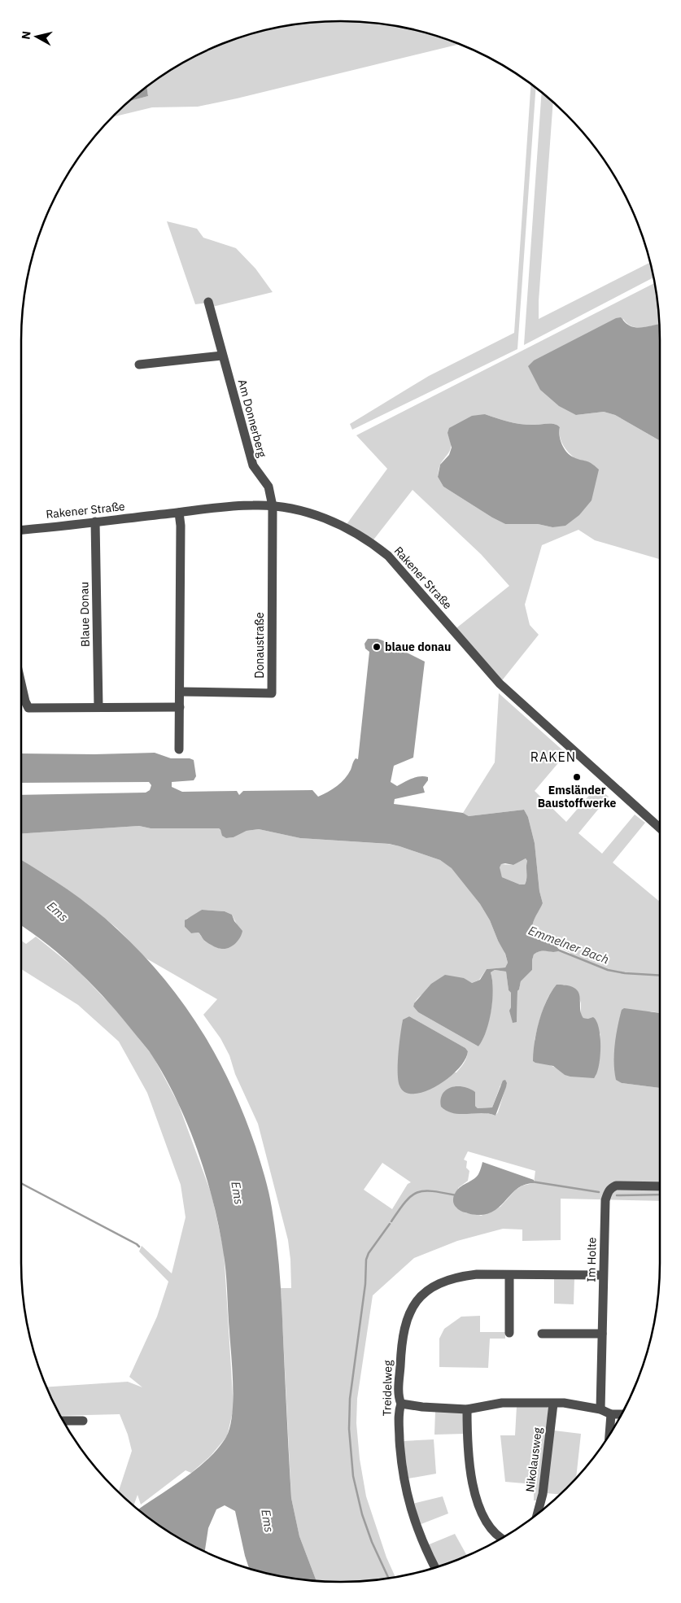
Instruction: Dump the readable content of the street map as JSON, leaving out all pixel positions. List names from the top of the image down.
{
  "streets": {
    "street": [
      "Am Donnerberg",
      "Rakener Straße",
      "Blaue Donau",
      "Donaustraße",
      "Im Holte",
      "Treidelweg",
      "Nikolausweg"
    ]
  },
  "crossings": [
    ["Am Donnerberg", "Rakener Straße"],
    ["Am Donnerberg", "Donaustraße"],
    ["Rakener Straße", "Blaue Donau"],
    ["Rakener Straße", "Donaustraße"],
    ["Im Holte", "Treidelweg"]
  ],
  "districts": ["RAKEN"],
  "water": ["Ems", "Emmelner Bach"],
  "places": ["blaue donau", "Emsländer Baustoffwerke"],
  "north": "left"
}
